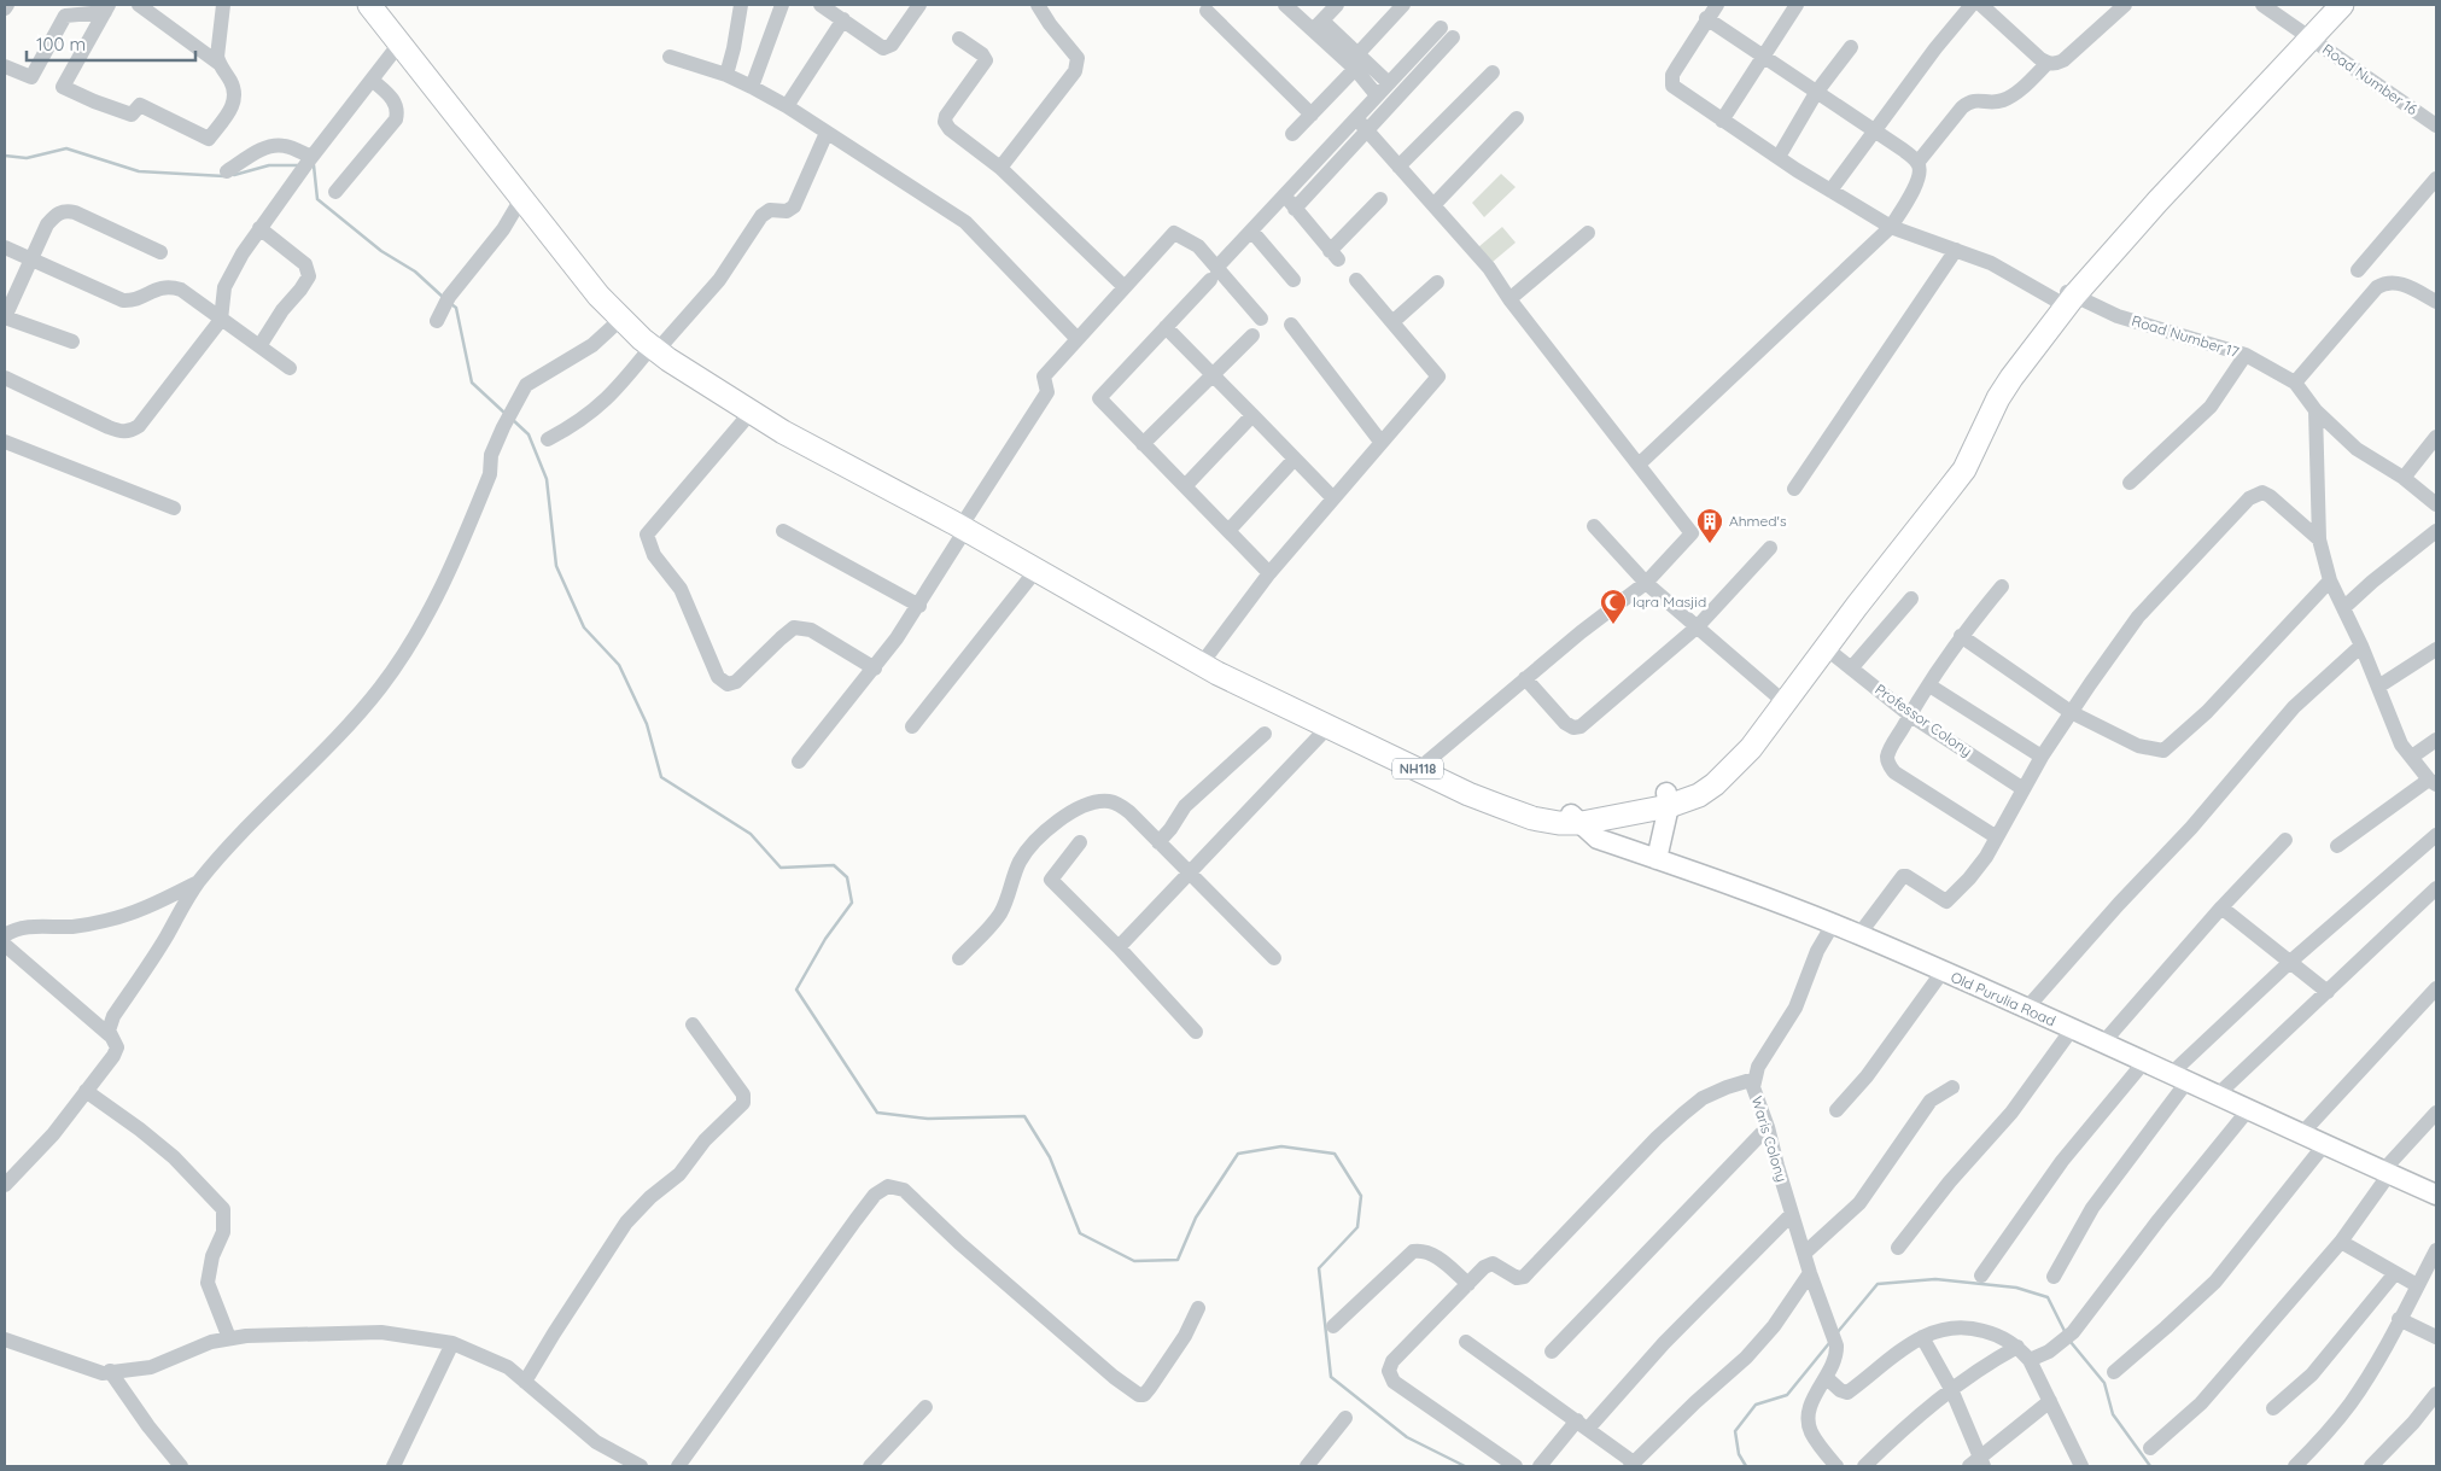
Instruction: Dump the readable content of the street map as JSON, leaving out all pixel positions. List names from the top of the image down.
{
  "streets": {
    "highway": ["NH118"],
    "main road": ["Old Purulia Road"],
    "street": [
      "Road Number 16",
      "Road Number 17",
      "Professor Colony",
      "Waris Colony"
    ]
  },
  "crossings": [
    ["Road Number 16", "NH118"],
    ["Road Number 17", "NH118"],
    ["Professor Colony", "NH118"],
    ["NH118", "Old Purulia Road"],
    ["Old Purulia Road", "Waris Colony"]
  ],
  "places": {
    "building": ["Ahmed's"],
    "mosque": ["Iqra Masjid"]
  },
  "scale_bar": "100 m"
}
